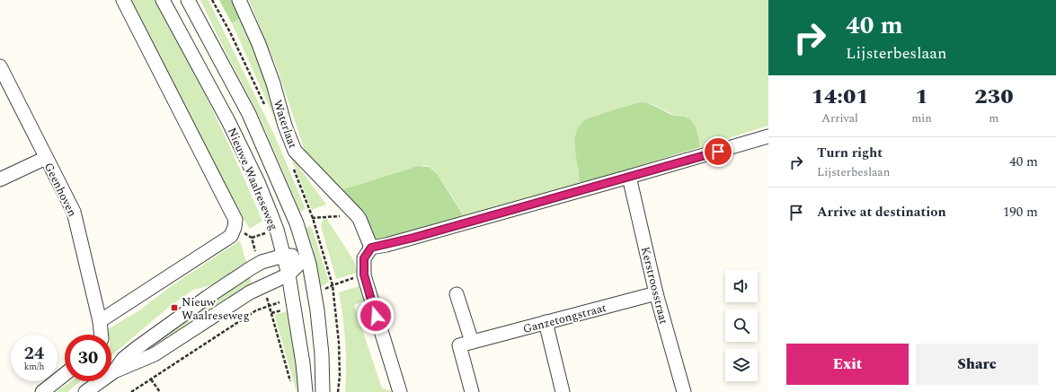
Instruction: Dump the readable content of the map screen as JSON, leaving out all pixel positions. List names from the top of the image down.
{
  "streets": {
    "street": [
      "Waterlaat",
      "Nieuwe Waalreseweg",
      "Geenhoven",
      "Kerstroosstraat",
      "Ganzetongstraat"
    ]
  },
  "crossings": [
    ["Kerstroosstraat", "Ganzetongstraat"]
  ],
  "places": {
    "transit": ["Nieuw Waalreseweg"]
  },
  "page": {
    "turn": ["40 m", "Lijsterbeslaan"],
    "eta": [
      "14:01",
      "Arrival",
      "1",
      "min",
      "230",
      "m"
    ],
    "list": [
      {
        "name": "Turn right",
        "note": "Lijsterbeslaan",
        "value": "40 m"
      },
      {
        "name": "Arrive at destination",
        "value": "190 m"
      }
    ],
    "speed": "24 km/h",
    "limit": "30",
    "buttons": ["Exit", "Share"]
  }
}
